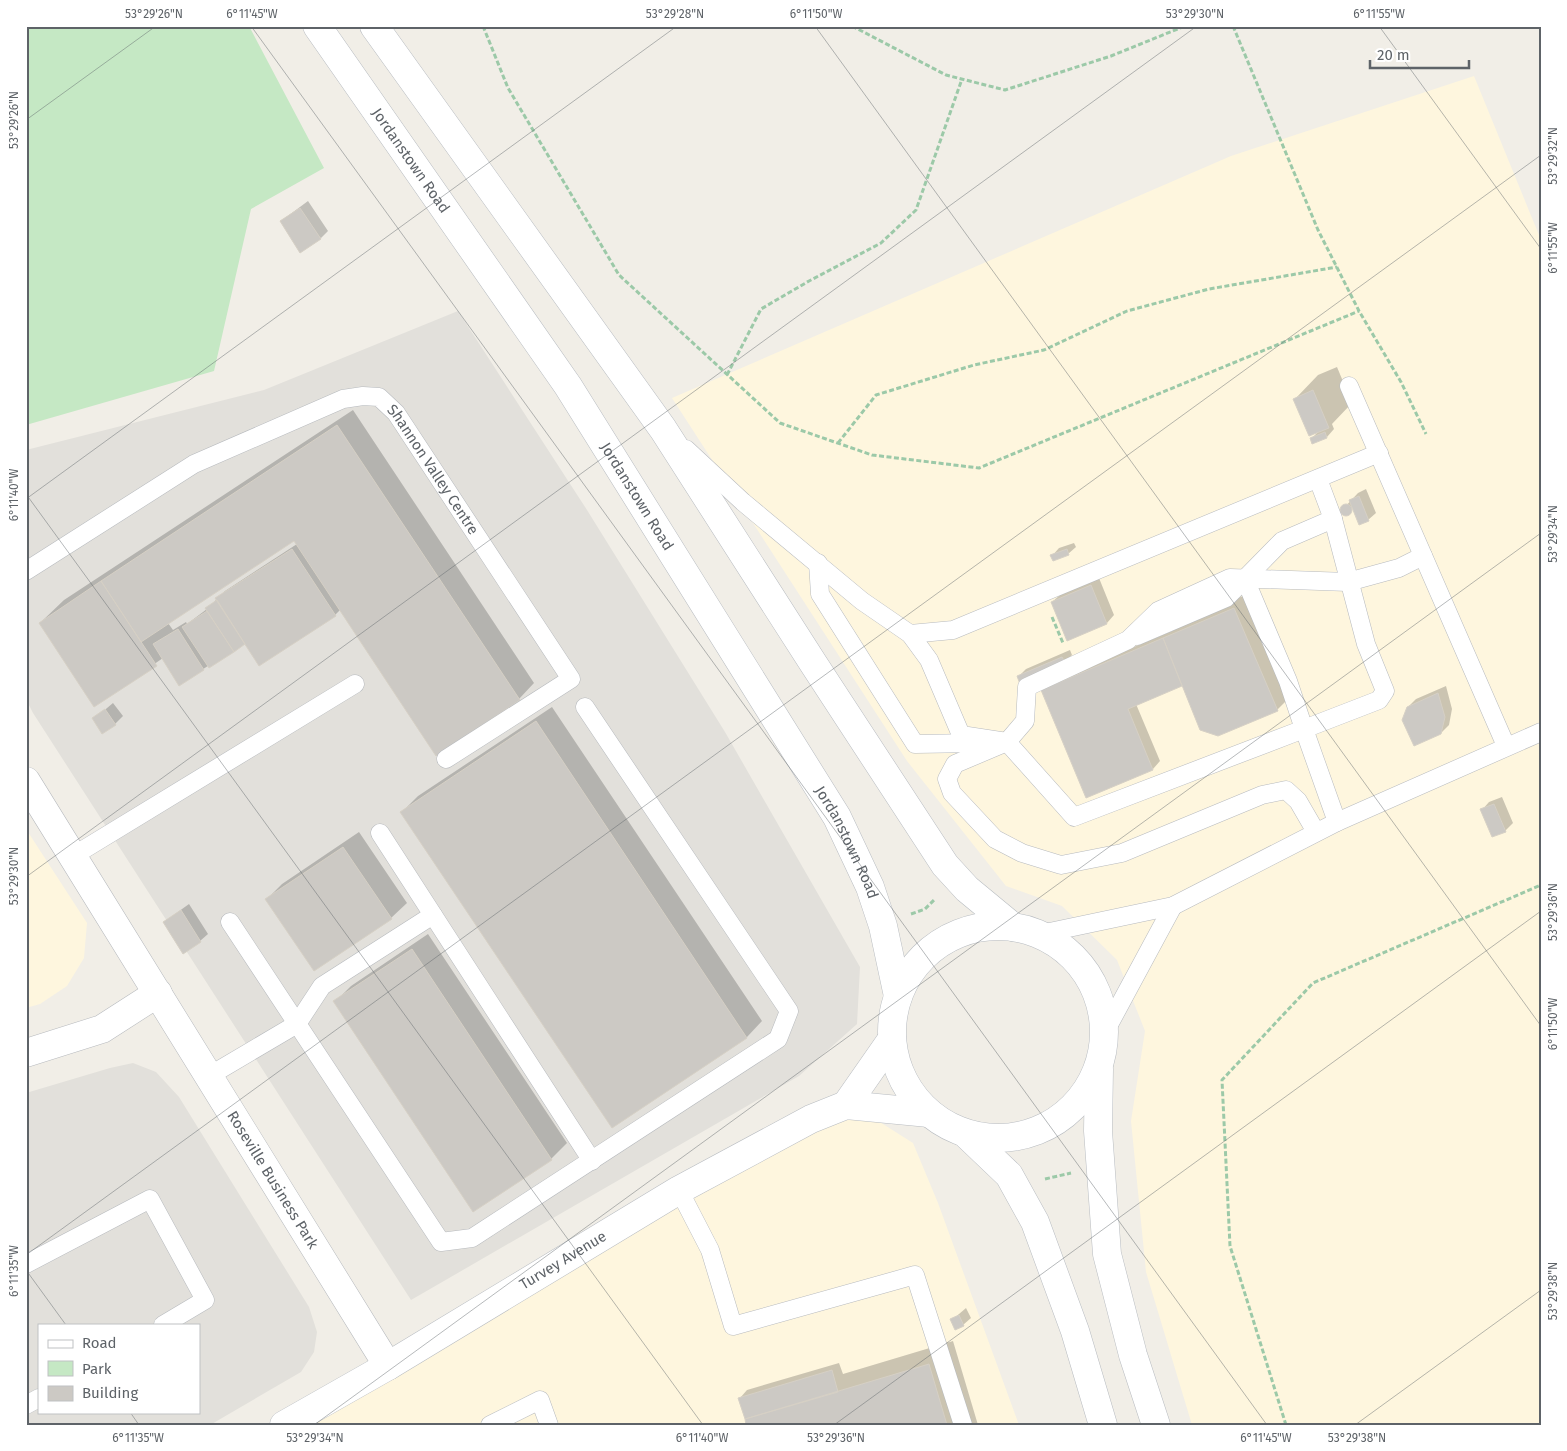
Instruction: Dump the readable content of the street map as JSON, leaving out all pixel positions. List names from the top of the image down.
{
  "streets": {
    "main road": ["Jordanstown Road", "Roseville Business Park", "Turvey Avenue"],
    "lane": ["Shannon Valley Centre"]
  },
  "crossings": [
    ["Roseville Business Park", "Turvey Avenue"]
  ],
  "legend": ["Road", "Park", "Building"],
  "scale_bar": "20 m",
  "coordinates": [
    "53°29'26\"N",
    "6°11'45\"W",
    "53°29'28\"N",
    "6°11'50\"W",
    "53°29'30\"N",
    "6°11'55\"W",
    "53°29'32\"N",
    "6°11'40\"W",
    "53°29'34\"N",
    "53°29'36\"N",
    "6°11'35\"W",
    "53°29'38\"N"
  ]
}
